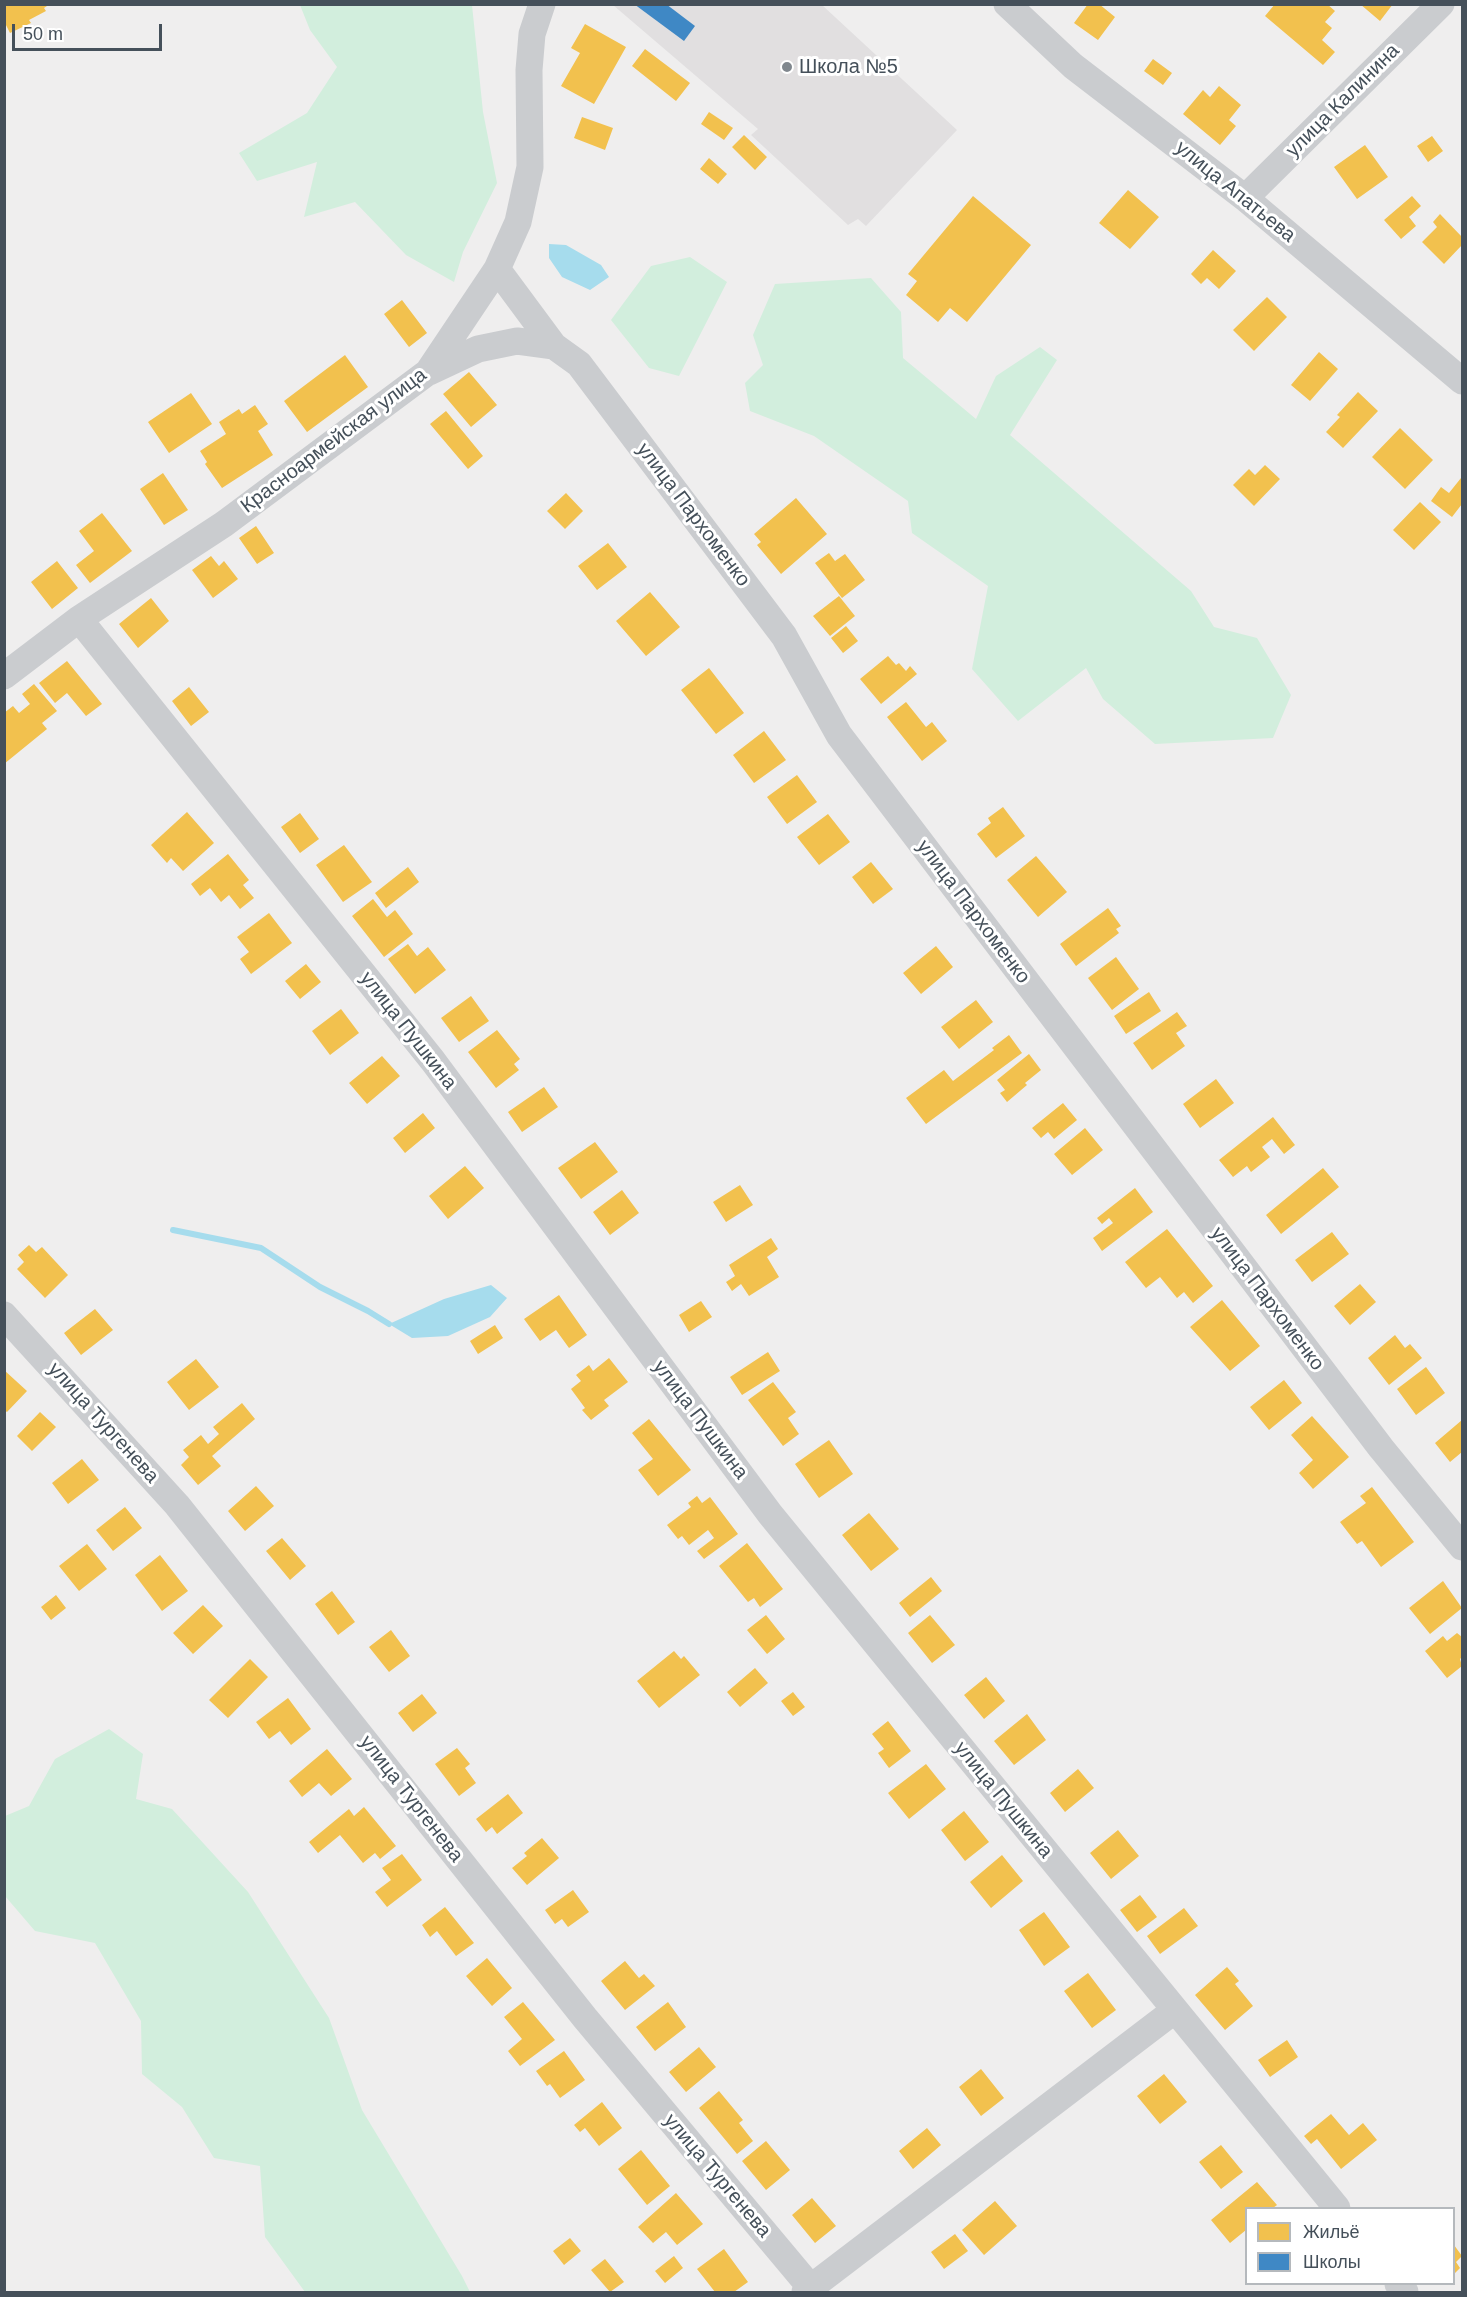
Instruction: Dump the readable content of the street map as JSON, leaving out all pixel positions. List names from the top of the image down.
{
  "streets": {
    "street": [
      "улица Калинина",
      "улица Апатьева",
      "Красноармейская улица",
      "улица Пархоменко",
      "улица Пушкина",
      "улица Тургенева"
    ]
  },
  "crossings": [
    ["улица Калинина", "улица Апатьева"],
    ["Красноармейская улица", "улица Пархоменко"],
    ["Красноармейская улица", "улица Пушкина"]
  ],
  "places": ["Школа №5"],
  "legend": ["Жильё", "Школы"],
  "scale_bar": "50 m"
}
